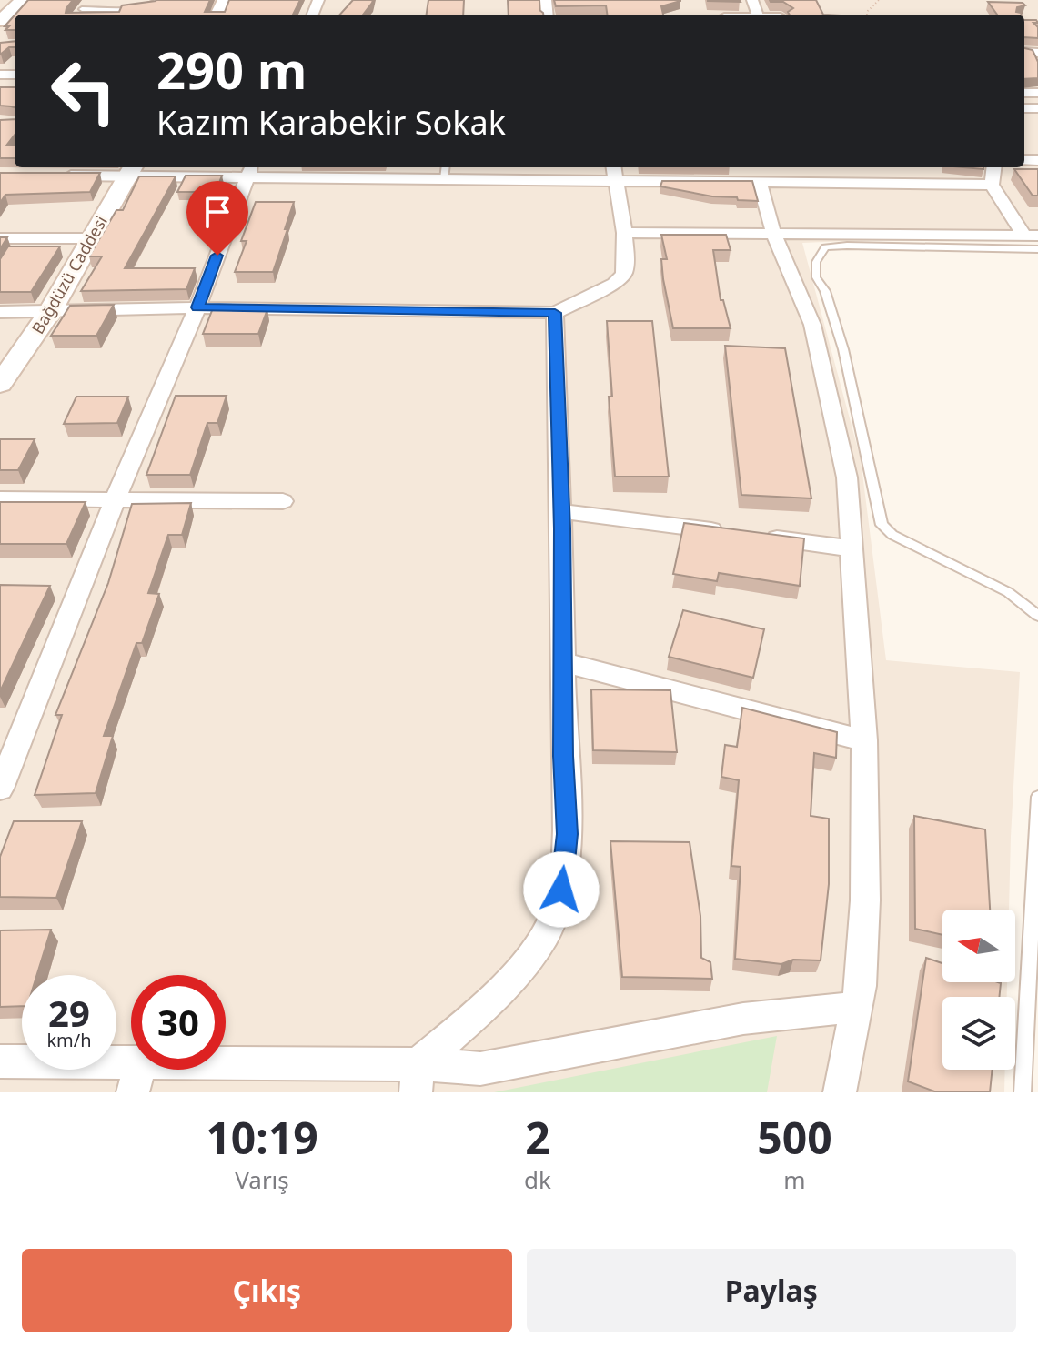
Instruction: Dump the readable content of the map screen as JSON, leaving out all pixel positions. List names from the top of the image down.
{
  "streets": {
    "street": ["Bağdüzü Caddesi"]
  },
  "north": "left",
  "page": {
    "turn": ["290 m", "Kazım Karabekir Sokak"],
    "speed": "29 km/h",
    "limit": "30",
    "eta": [
      "10:19",
      "Varış",
      "2",
      "dk",
      "500",
      "m"
    ],
    "buttons": ["Çıkış", "Paylaş"]
  }
}
